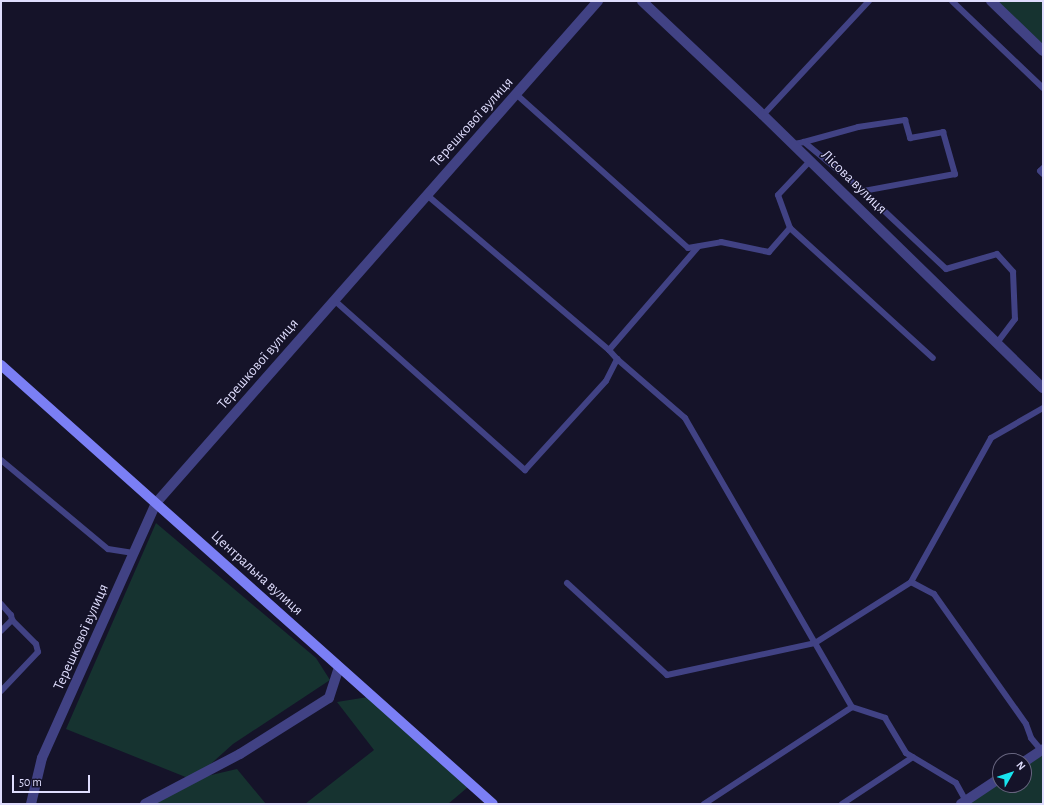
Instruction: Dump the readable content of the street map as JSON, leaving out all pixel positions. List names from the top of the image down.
{
  "streets": {
    "main road": ["Центральна вулиця"],
    "street": ["Терешкової вулиця", "Лісова вулиця"]
  },
  "crossings": [
    ["Терешкової вулиця", "Центральна вулиця"]
  ],
  "scale_bar": "50 m",
  "north": "top right"
}
